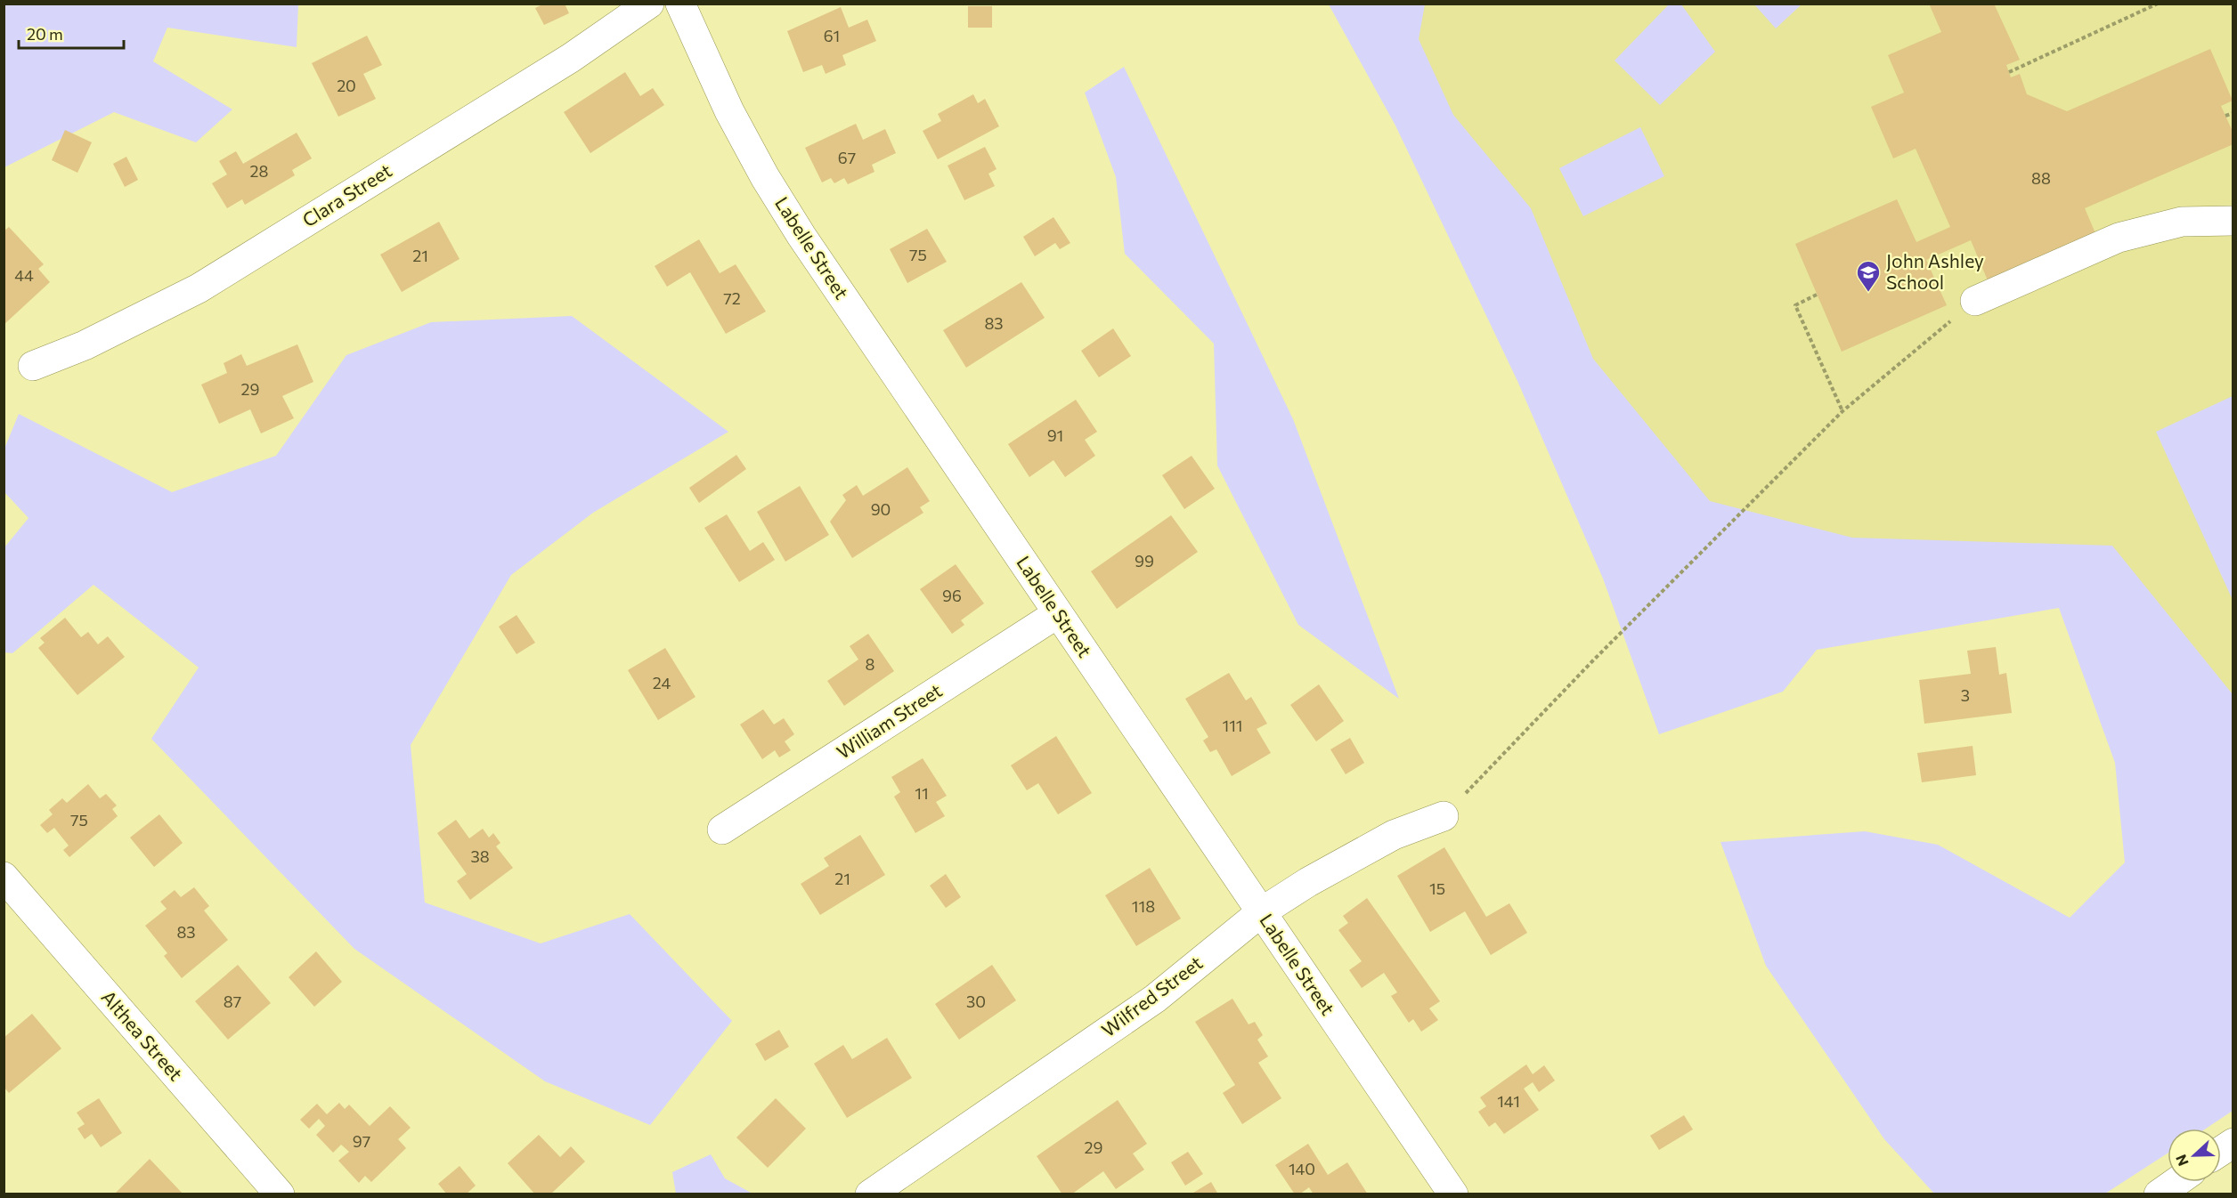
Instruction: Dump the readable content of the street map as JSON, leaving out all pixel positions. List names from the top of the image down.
{
  "streets": {
    "street": [
      "Clara Street",
      "Labelle Street",
      "William Street",
      "Wilfred Street",
      "Althea Street"
    ]
  },
  "crossings": [
    ["Labelle Street", "William Street"],
    ["Labelle Street", "Wilfred Street"]
  ],
  "places": {
    "school or university": ["John Ashley School"]
  },
  "house_numbers": [
    "61",
    "20",
    "67",
    "28",
    "88",
    "75",
    "21",
    "44",
    "72",
    "83",
    "29",
    "91",
    "90",
    "99",
    "96",
    "8",
    "24",
    "3",
    "111",
    "11",
    "75",
    "38",
    "21",
    "15",
    "118",
    "83",
    "87",
    "30",
    "141",
    "97",
    "29",
    "140"
  ],
  "scale_bar": "20 m",
  "north": "left"
}
